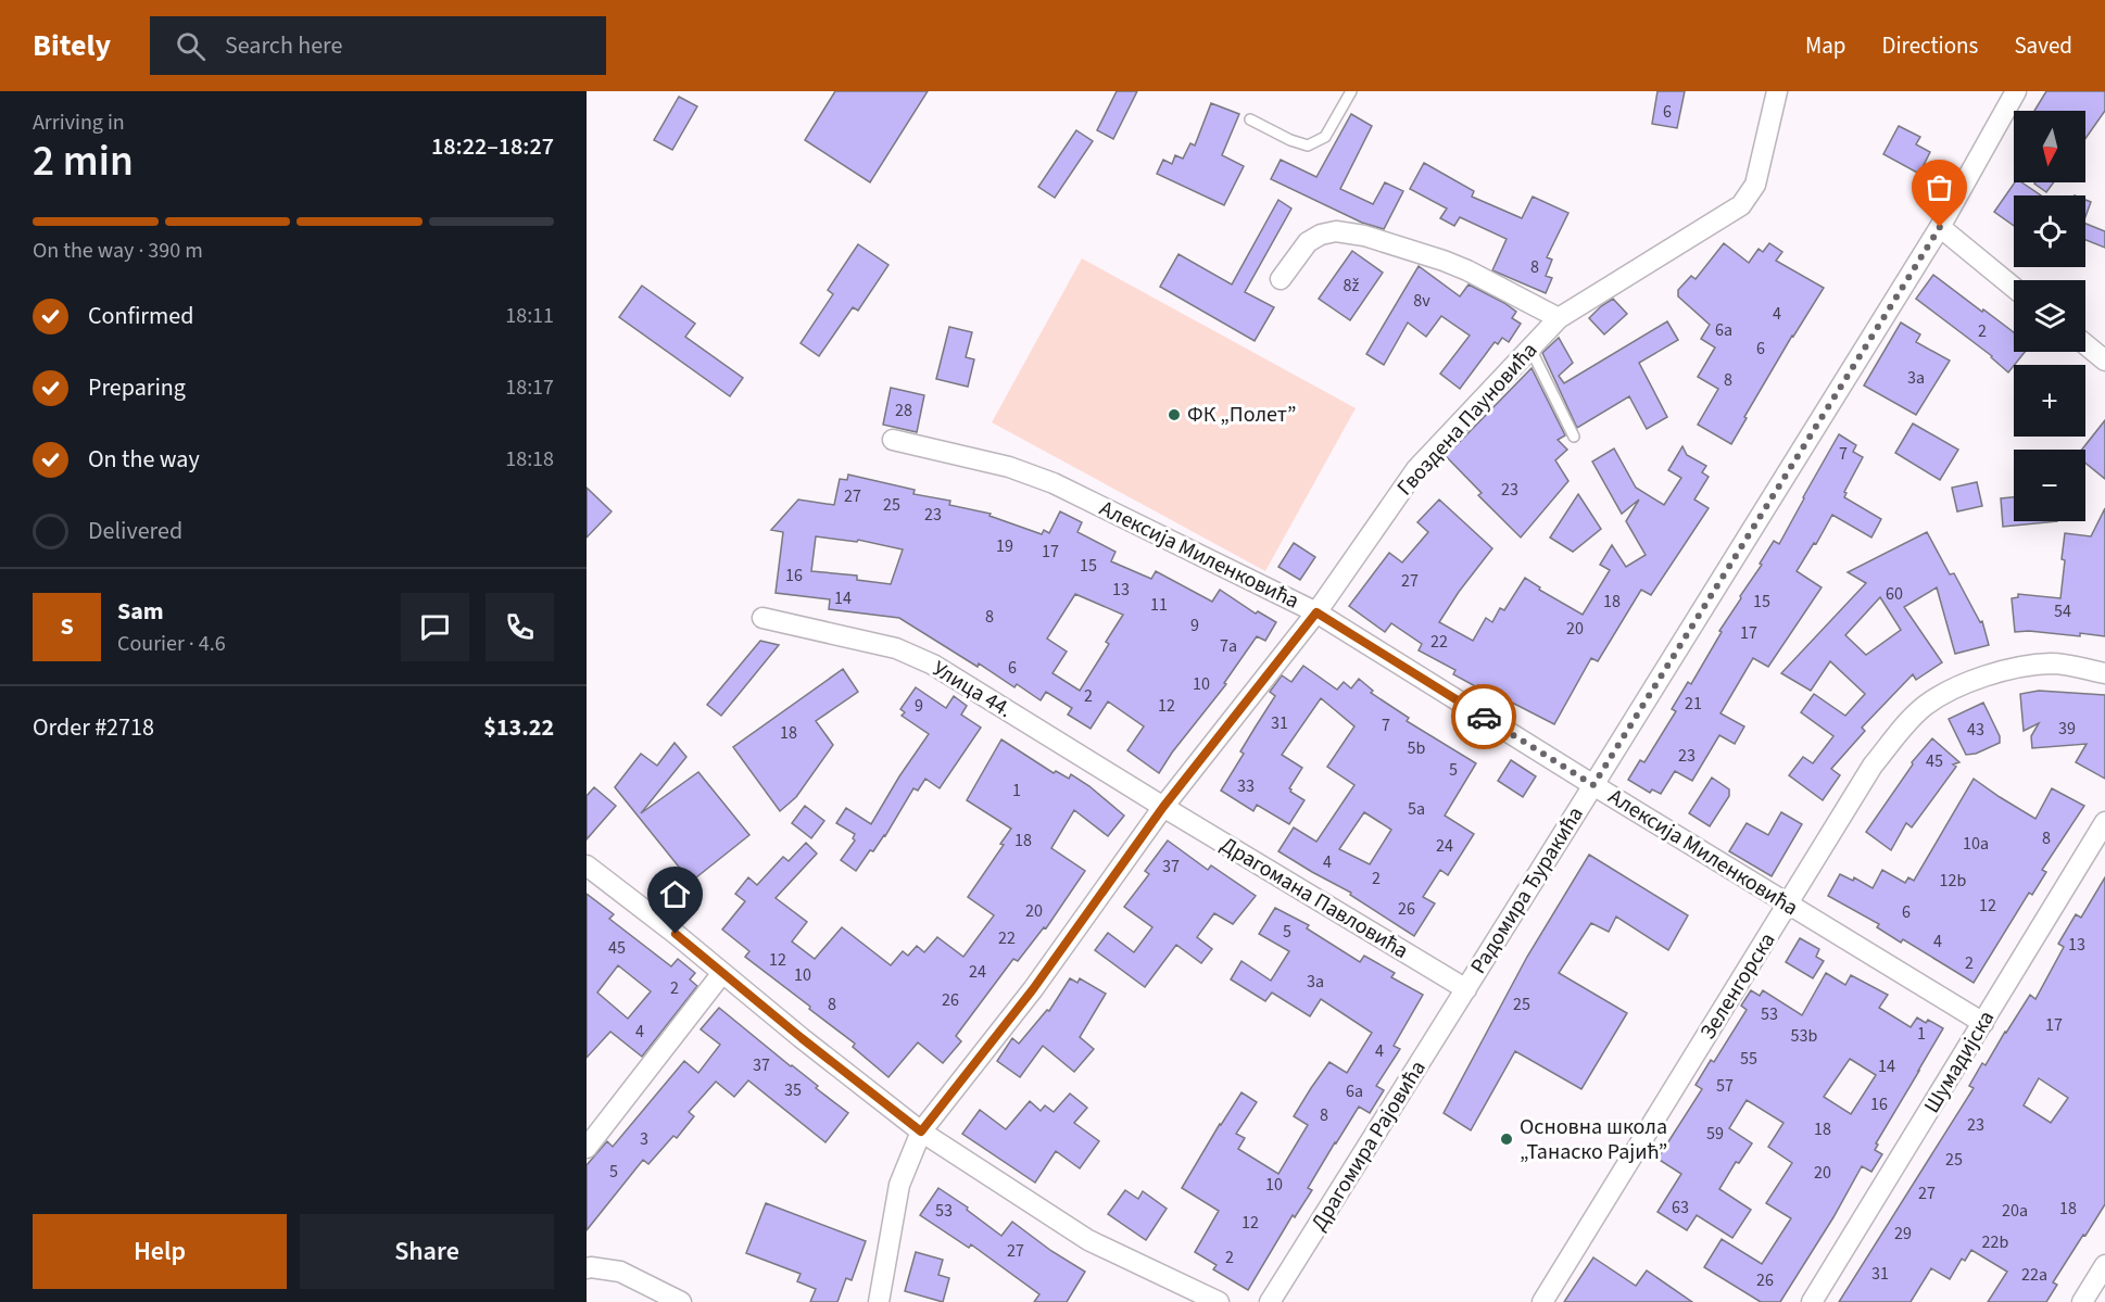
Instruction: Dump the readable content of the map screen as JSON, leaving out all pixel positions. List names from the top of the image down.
{
  "streets": {
    "street": [
      "Гвоздена Пауновића",
      "Алексија Миленковића",
      "Улица 44.",
      "Радомира Ђуракића",
      "Драгомана Павловића",
      "Зеленгорска",
      "Шумадијска",
      "Драгомира Рајовића"
    ]
  },
  "crossings": [
    ["Гвоздена Пауновића", "Алексија Миленковића"],
    ["Гвоздена Пауновића", "Улица 44."],
    ["Гвоздена Пауновића", "Драгомана Павловића"],
    ["Алексија Миленковића", "Радомира Ђуракића"],
    ["Алексија Миленковића", "Зеленгорска"],
    ["Алексија Миленковића", "Шумадијска"],
    ["Улица 44.", "Драгомана Павловића"],
    ["Радомира Ђуракића", "Драгомана Павловића"],
    ["Радомира Ђуракића", "Драгомира Рајовића"],
    ["Драгомана Павловића", "Драгомира Рајовића"]
  ],
  "places": ["ФК „Полет”", "Основна школа „Танаско Рајић”"],
  "house_numbers": [
    "6",
    "8",
    "8ž",
    "8v",
    "4",
    "6a",
    "2",
    "6",
    "3a",
    "8",
    "28",
    "7",
    "23",
    "27",
    "25",
    "23",
    "19",
    "17",
    "15",
    "16",
    "27",
    "13",
    "60",
    "14",
    "18",
    "15",
    "11",
    "54",
    "8",
    "9",
    "20",
    "17",
    "22",
    "7a",
    "6",
    "10",
    "2",
    "21",
    "9",
    "12",
    "31",
    "7",
    "39",
    "43",
    "18",
    "5b",
    "23",
    "45",
    "5",
    "33",
    "1",
    "5a",
    "8",
    "18",
    "10a",
    "24",
    "4",
    "37",
    "2",
    "12b",
    "12",
    "26",
    "20",
    "6",
    "5",
    "22",
    "4",
    "13",
    "45",
    "12",
    "2",
    "24",
    "10",
    "3a",
    "2",
    "26",
    "8",
    "25",
    "53",
    "17",
    "4",
    "1",
    "53b",
    "4",
    "55",
    "37",
    "14",
    "57",
    "35",
    "6a",
    "16",
    "8",
    "23",
    "18",
    "59",
    "3",
    "25",
    "5",
    "20",
    "10",
    "27",
    "63",
    "18",
    "53",
    "20a",
    "12",
    "29",
    "22b",
    "27",
    "2",
    "31",
    "22a",
    "26"
  ],
  "north": "bottom",
  "page": {
    "header": "Bitely",
    "search": "Search here",
    "nav": ["Map", "Directions", "Saved"],
    "heading": ["2 min", "Arriving in", "18:22–18:27"],
    "panel": [
      "Sam",
      "Courier · 4.6",
      "Order #2718",
      "$13.22"
    ],
    "map_buttons": ["+", "−"],
    "bar": "On the way · 390 m",
    "list": [
      ["Confirmed", "18:11"],
      ["Preparing", "18:17"],
      ["On the way", "18:18"],
      "Delivered"
    ],
    "round": "S",
    "buttons": ["Help", "Share"]
  }
}
